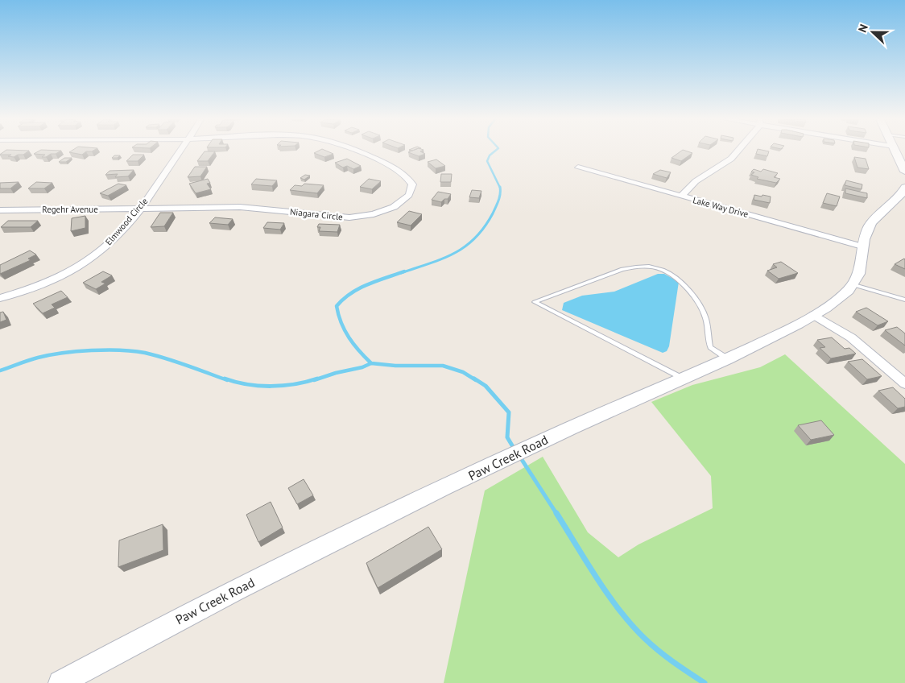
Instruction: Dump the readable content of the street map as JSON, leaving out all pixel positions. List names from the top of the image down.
{
  "streets": {
    "street": [
      "Lake Way Drive",
      "Regehr Avenue",
      "Niagara Circle",
      "Elmwood Circle",
      "Paw Creek Road"
    ]
  },
  "crossings": [
    ["Lake Way Drive", "Paw Creek Road"],
    ["Regehr Avenue", "Niagara Circle"],
    ["Regehr Avenue", "Elmwood Circle"],
    ["Niagara Circle", "Elmwood Circle"]
  ],
  "north": "left"
}
